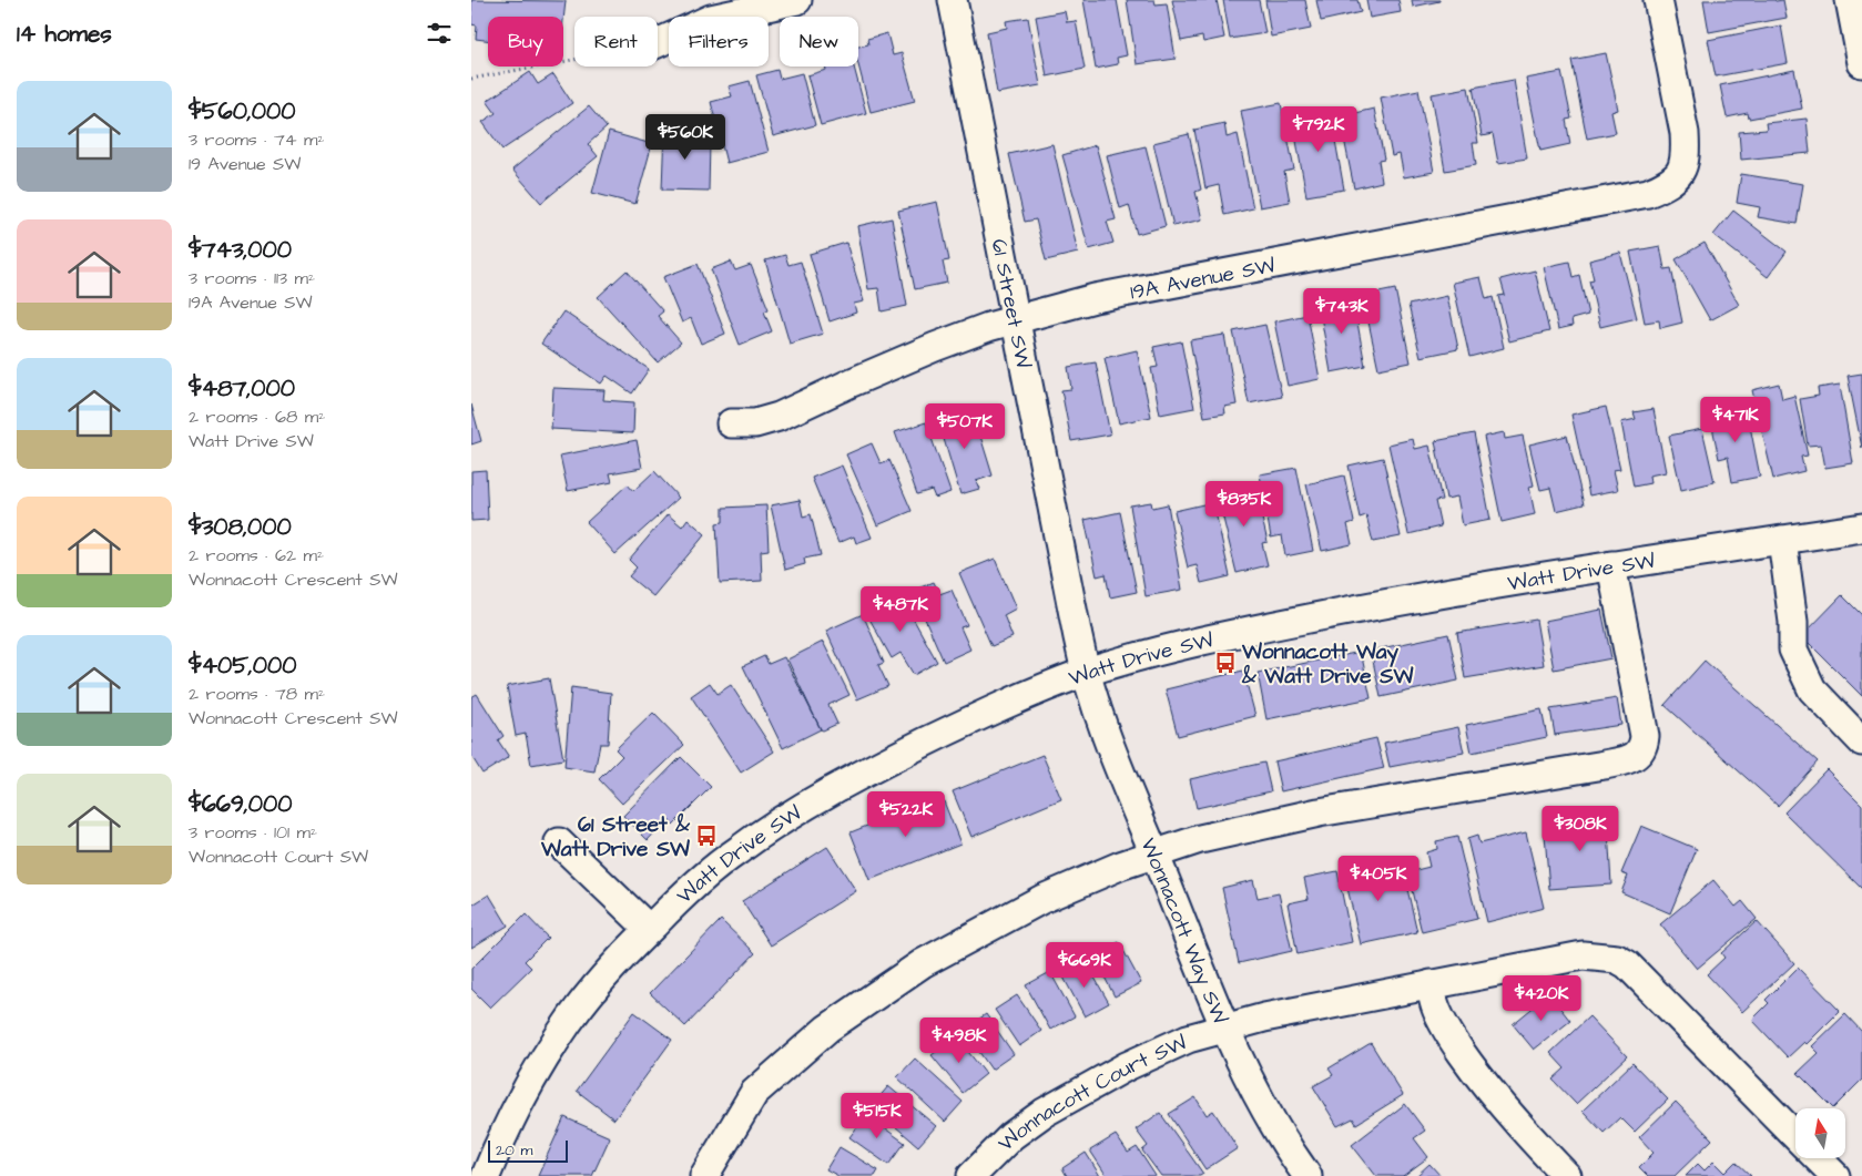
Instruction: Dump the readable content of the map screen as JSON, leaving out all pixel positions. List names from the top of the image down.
{
  "streets": {
    "street": [
      "19A Avenue SW",
      "61 Street SW",
      "Watt Drive SW",
      "Wonnacott Way SW",
      "Wonnacott Court SW"
    ]
  },
  "crossings": [
    ["19A Avenue SW", "61 Street SW"],
    ["61 Street SW", "Watt Drive SW"],
    ["61 Street SW", "Wonnacott Way SW"],
    ["Watt Drive SW", "Wonnacott Way SW"],
    ["Wonnacott Way SW", "Wonnacott Court SW"]
  ],
  "places": {
    "bus stop": ["Wonnacott Way & Watt Drive SW", "61 Street & Watt Drive SW"]
  },
  "scale_bar": "20 m",
  "north": "top",
  "page": {
    "heading": "14 homes",
    "chip": [
      "Buy",
      "Rent",
      "Filters",
      "New"
    ],
    "list": [
      {
        "name": "$560,000",
        "note": "3 rooms · 74 m² · 19 Avenue SW"
      },
      {
        "name": "$743,000",
        "note": "3 rooms · 113 m² · 19A Avenue SW"
      },
      {
        "name": "$487,000",
        "note": "2 rooms · 68 m² · Watt Drive SW"
      },
      {
        "name": "$308,000",
        "note": "2 rooms · 62 m² · Wonnacott Crescent SW"
      },
      {
        "name": "$405,000",
        "note": "2 rooms · 78 m² · Wonnacott Crescent SW"
      },
      {
        "name": "$669,000",
        "note": "3 rooms · 101 m² · Wonnacott Court SW"
      }
    ],
    "price": [
      "$792K",
      "$560K",
      "$743K",
      "$471K",
      "$507K",
      "$835K",
      "$487K",
      "$522K",
      "$308K",
      "$405K",
      "$669K",
      "$420K",
      "$498K",
      "$515K"
    ],
    "scale": "20 m"
  }
}
